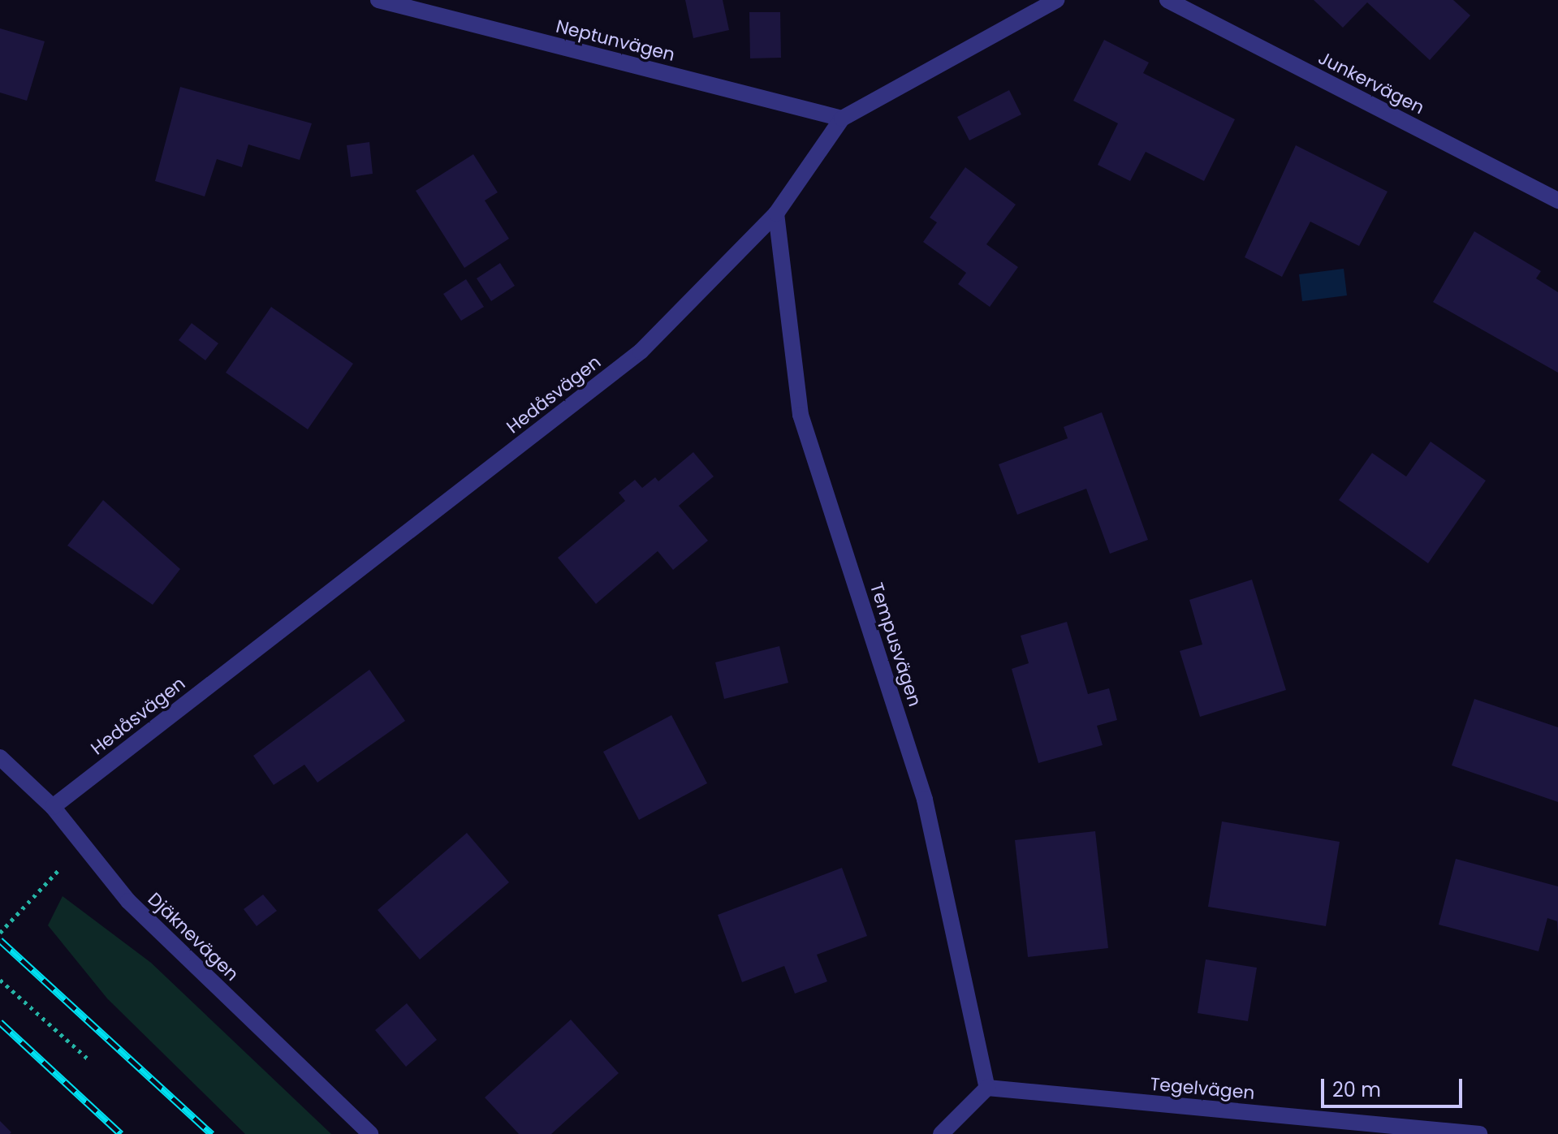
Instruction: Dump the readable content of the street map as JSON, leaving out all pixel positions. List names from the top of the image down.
{
  "streets": {
    "street": [
      "Neptunvägen",
      "Junkervägen",
      "Hedåsvägen",
      "Tempusvägen",
      "Djäknevägen",
      "Tegelvägen"
    ]
  },
  "crossings": [
    ["Neptunvägen", "Hedåsvägen"],
    ["Hedåsvägen", "Tempusvägen"],
    ["Hedåsvägen", "Djäknevägen"],
    ["Tempusvägen", "Tegelvägen"]
  ],
  "scale_bar": "20 m"
}
